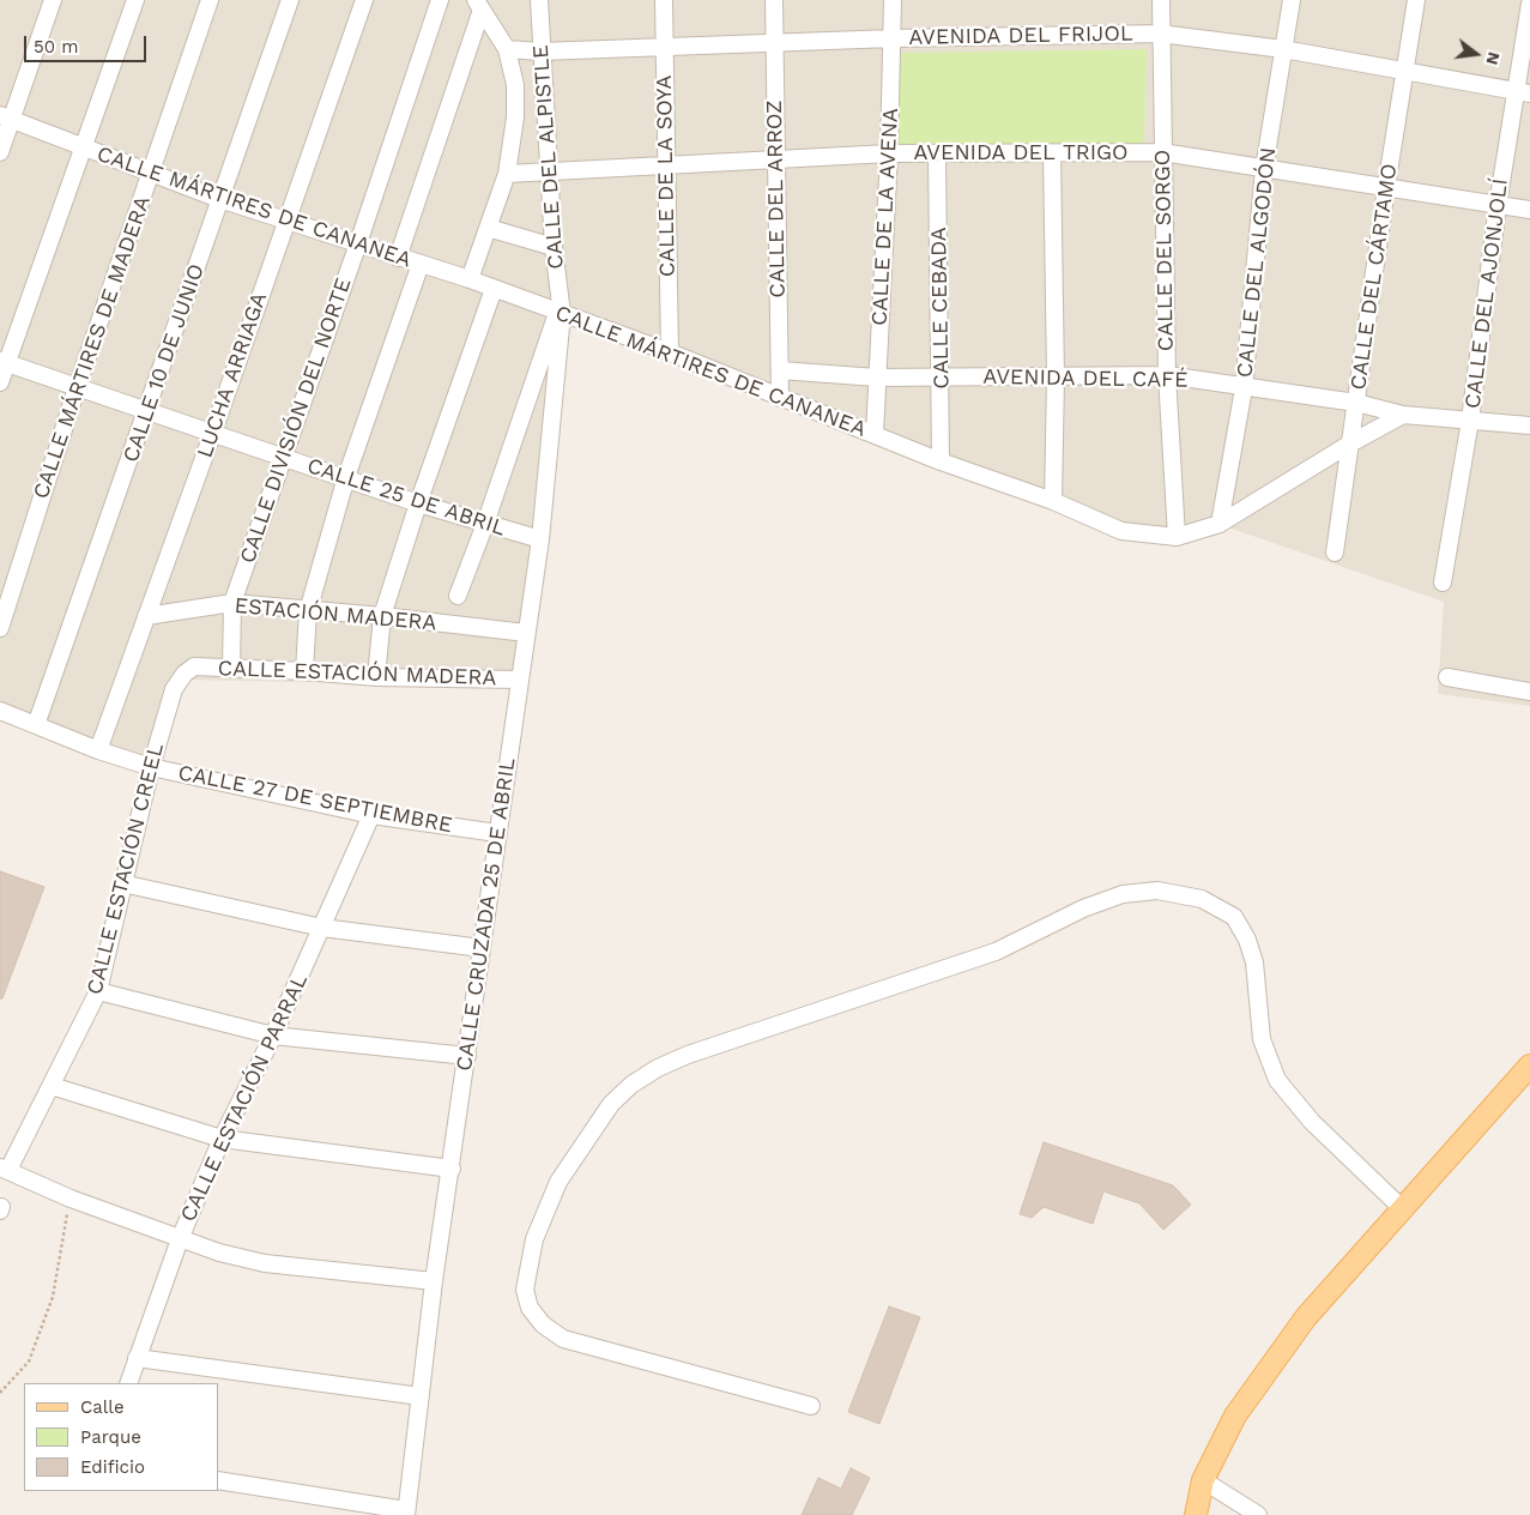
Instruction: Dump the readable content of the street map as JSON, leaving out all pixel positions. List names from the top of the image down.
{
  "streets": {
    "street": [
      "AVENIDA DEL FRIJOL",
      "AVENIDA DEL TRIGO",
      "CALLE DEL ALPISTLE",
      "CALLE DE LA SOYA",
      "CALLE DEL ARROZ",
      "CALLE MÁRTIRES DE CANANEA",
      "CALLE DE LA AVENA",
      "CALLE DEL SORGO",
      "CALLE DEL ALGODÓN",
      "CALLE DEL CÁRTAMO",
      "CALLE DEL AJONJOLÍ",
      "CALLE CEBADA",
      "CALLE MÁRTIRES DE MADERA",
      "CALLE 10 DE JUNIO",
      "LUCHA ARRIAGA",
      "AVENIDA DEL CAFÉ",
      "CALLE DIVISIÓN DEL NORTE",
      "CALLE 25 DE ABRIL",
      "ESTACIÓN MADERA",
      "CALLE ESTACIÓN MADERA",
      "CALLE 27 DE SEPTIEMBRE",
      "CALLE ESTACIÓN CREEL",
      "CALLE CRUZADA 25 DE ABRIL",
      "CALLE ESTACIÓN PARRAL"
    ]
  },
  "crossings": [
    ["AVENIDA DEL FRIJOL", "CALLE DEL ALPISTLE"],
    ["AVENIDA DEL FRIJOL", "CALLE DE LA SOYA"],
    ["AVENIDA DEL FRIJOL", "CALLE DEL ARROZ"],
    ["AVENIDA DEL FRIJOL", "CALLE DE LA AVENA"],
    ["AVENIDA DEL FRIJOL", "CALLE DEL SORGO"],
    ["AVENIDA DEL FRIJOL", "CALLE DEL ALGODÓN"],
    ["AVENIDA DEL FRIJOL", "CALLE DEL CÁRTAMO"],
    ["AVENIDA DEL FRIJOL", "CALLE DEL AJONJOLÍ"],
    ["AVENIDA DEL TRIGO", "CALLE DEL ALPISTLE"],
    ["AVENIDA DEL TRIGO", "CALLE DE LA SOYA"],
    ["AVENIDA DEL TRIGO", "CALLE DEL ARROZ"],
    ["AVENIDA DEL TRIGO", "CALLE DE LA AVENA"],
    ["AVENIDA DEL TRIGO", "CALLE DEL SORGO"],
    ["AVENIDA DEL TRIGO", "CALLE DEL ALGODÓN"],
    ["AVENIDA DEL TRIGO", "CALLE DEL CÁRTAMO"],
    ["AVENIDA DEL TRIGO", "CALLE DEL AJONJOLÍ"],
    ["AVENIDA DEL TRIGO", "CALLE CEBADA"],
    ["CALLE DEL ALPISTLE", "CALLE MÁRTIRES DE CANANEA"],
    ["CALLE DEL ALPISTLE", "CALLE CRUZADA 25 DE ABRIL"],
    ["CALLE DE LA SOYA", "CALLE MÁRTIRES DE CANANEA"],
    ["CALLE DEL ARROZ", "CALLE MÁRTIRES DE CANANEA"],
    ["CALLE DEL ARROZ", "AVENIDA DEL CAFÉ"],
    ["CALLE MÁRTIRES DE CANANEA", "CALLE DE LA AVENA"],
    ["CALLE MÁRTIRES DE CANANEA", "CALLE DEL SORGO"],
    ["CALLE MÁRTIRES DE CANANEA", "CALLE DEL ALGODÓN"],
    ["CALLE MÁRTIRES DE CANANEA", "CALLE DEL CÁRTAMO"],
    ["CALLE MÁRTIRES DE CANANEA", "CALLE CEBADA"],
    ["CALLE MÁRTIRES DE CANANEA", "CALLE MÁRTIRES DE MADERA"],
    ["CALLE MÁRTIRES DE CANANEA", "CALLE 10 DE JUNIO"],
    ["CALLE MÁRTIRES DE CANANEA", "LUCHA ARRIAGA"],
    ["CALLE MÁRTIRES DE CANANEA", "AVENIDA DEL CAFÉ"],
    ["CALLE MÁRTIRES DE CANANEA", "CALLE DIVISIÓN DEL NORTE"],
    ["CALLE MÁRTIRES DE CANANEA", "CALLE CRUZADA 25 DE ABRIL"],
    ["CALLE DE LA AVENA", "AVENIDA DEL CAFÉ"],
    ["CALLE DEL SORGO", "AVENIDA DEL CAFÉ"],
    ["CALLE DEL ALGODÓN", "AVENIDA DEL CAFÉ"],
    ["CALLE DEL CÁRTAMO", "AVENIDA DEL CAFÉ"],
    ["CALLE DEL AJONJOLÍ", "AVENIDA DEL CAFÉ"],
    ["CALLE CEBADA", "AVENIDA DEL CAFÉ"],
    ["CALLE MÁRTIRES DE MADERA", "CALLE 25 DE ABRIL"],
    ["CALLE 10 DE JUNIO", "CALLE 25 DE ABRIL"],
    ["CALLE 10 DE JUNIO", "CALLE 27 DE SEPTIEMBRE"],
    ["LUCHA ARRIAGA", "CALLE 25 DE ABRIL"],
    ["LUCHA ARRIAGA", "ESTACIÓN MADERA"],
    ["LUCHA ARRIAGA", "CALLE 27 DE SEPTIEMBRE"],
    ["CALLE DIVISIÓN DEL NORTE", "CALLE 25 DE ABRIL"],
    ["CALLE DIVISIÓN DEL NORTE", "ESTACIÓN MADERA"],
    ["CALLE DIVISIÓN DEL NORTE", "CALLE ESTACIÓN MADERA"],
    ["CALLE 25 DE ABRIL", "CALLE CRUZADA 25 DE ABRIL"],
    ["ESTACIÓN MADERA", "CALLE CRUZADA 25 DE ABRIL"],
    ["CALLE ESTACIÓN MADERA", "CALLE ESTACIÓN CREEL"],
    ["CALLE ESTACIÓN MADERA", "CALLE CRUZADA 25 DE ABRIL"],
    ["CALLE 27 DE SEPTIEMBRE", "CALLE ESTACIÓN CREEL"],
    ["CALLE 27 DE SEPTIEMBRE", "CALLE CRUZADA 25 DE ABRIL"],
    ["CALLE 27 DE SEPTIEMBRE", "CALLE ESTACIÓN PARRAL"]
  ],
  "legend": ["Calle", "Parque", "Edificio"],
  "scale_bar": "50 m",
  "north": "right"
}
